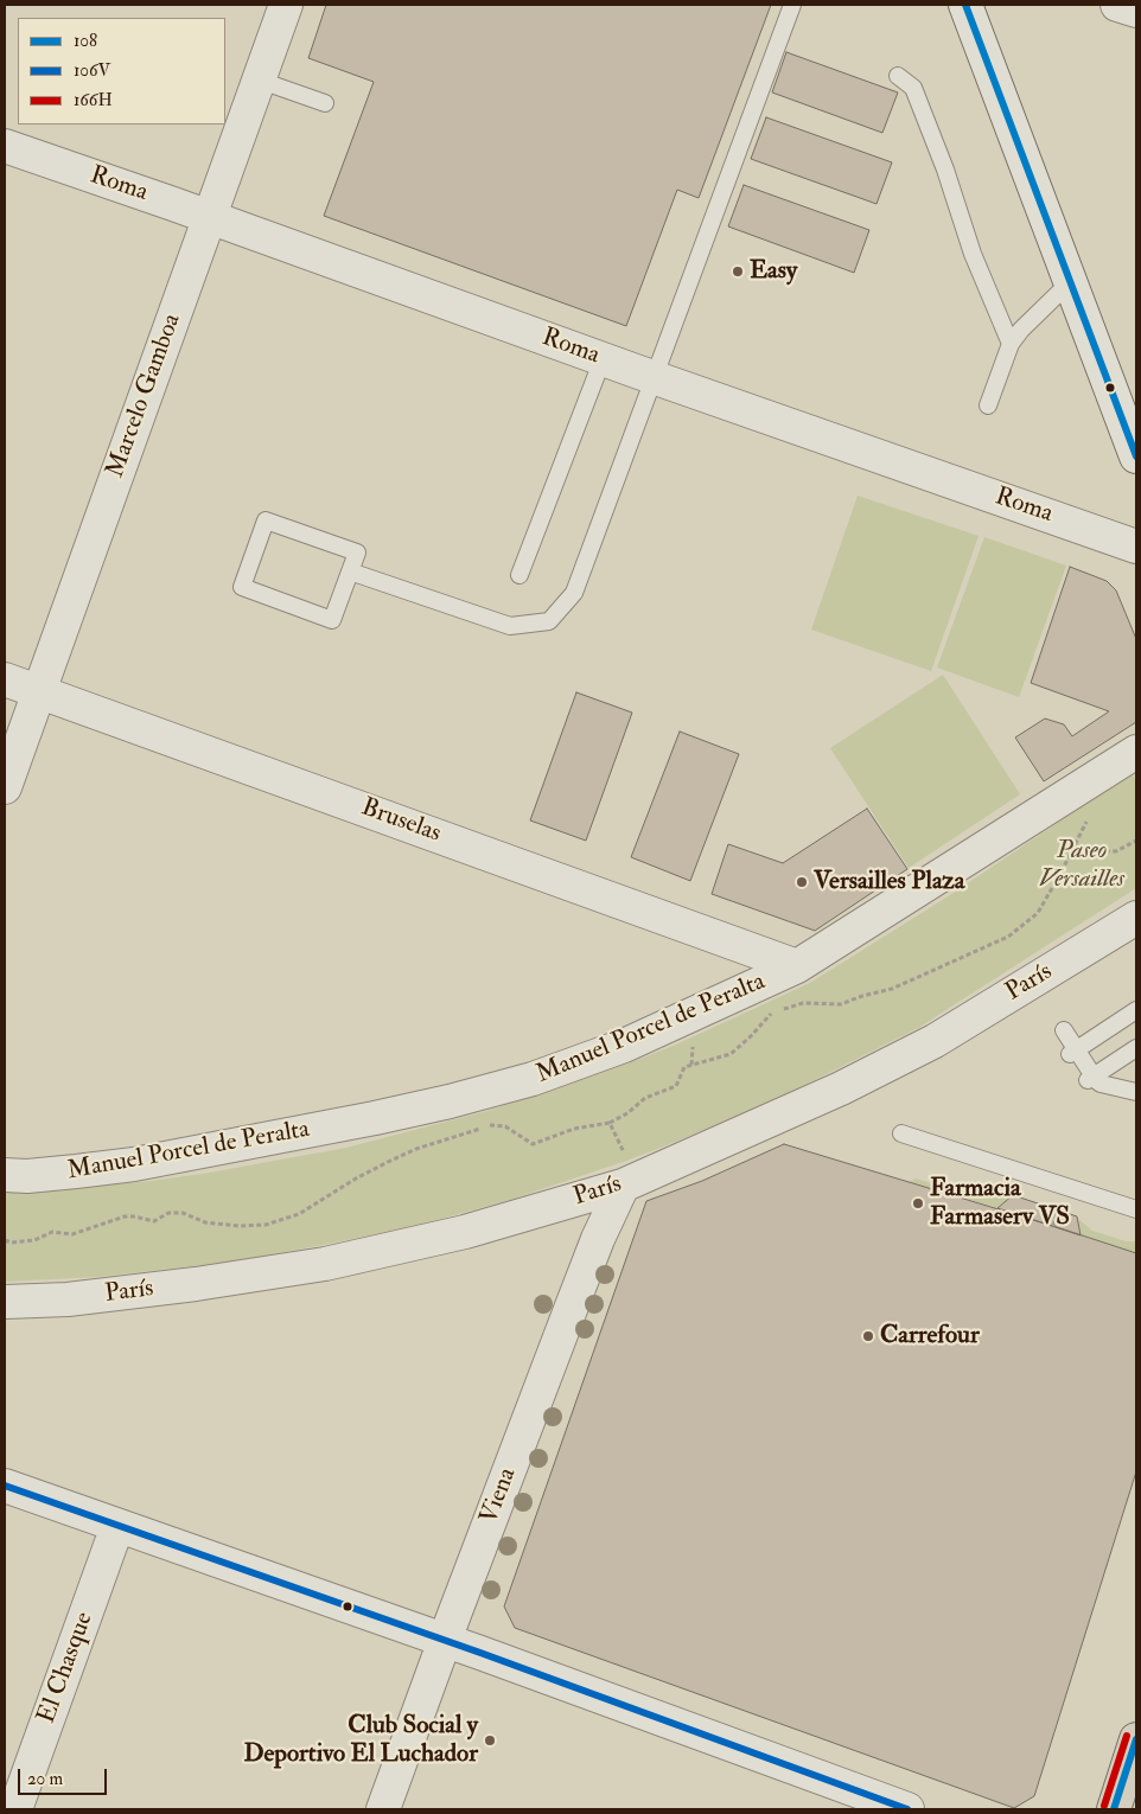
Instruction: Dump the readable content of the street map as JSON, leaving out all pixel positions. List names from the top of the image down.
{
  "streets": {
    "street": [
      "Roma",
      "Marcelo Gamboa",
      "Bruselas",
      "París",
      "Manuel Porcel de Peralta",
      "Viena",
      "El Chasque"
    ]
  },
  "crossings": [
    ["Roma", "Marcelo Gamboa"],
    ["Marcelo Gamboa", "Bruselas"],
    ["Bruselas", "Manuel Porcel de Peralta"],
    ["París", "Viena"]
  ],
  "parks": ["Paseo Versailles"],
  "places": [
    "Easy",
    "Versailles Plaza",
    "Farmacia Farmaserv VS",
    "Carrefour",
    "Club Social y Deportivo El Luchador"
  ],
  "lines": ["transit line 108", "transit line 106V", "transit line 166H"],
  "legend": ["108", "106V", "166H"],
  "scale_bar": "20 m"
}
